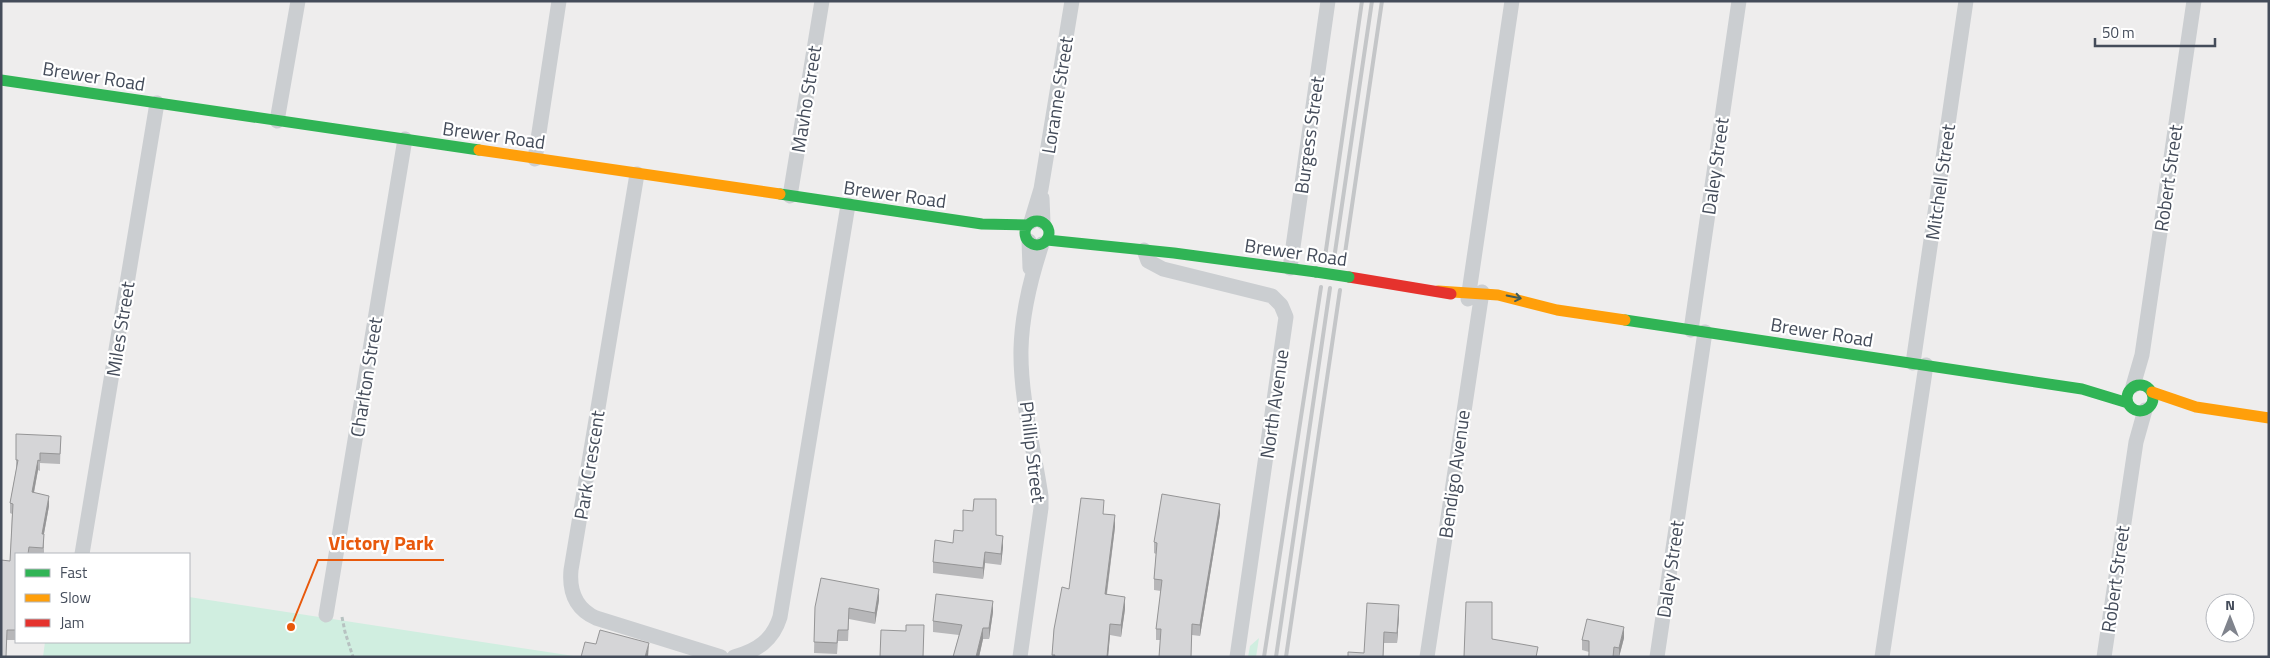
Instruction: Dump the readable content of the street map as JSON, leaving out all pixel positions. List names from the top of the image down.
{
  "streets": {
    "street": [
      "Brewer Road",
      "Loranne Street",
      "Mavho Street",
      "Burgess Street",
      "Daley Street",
      "Robert Street",
      "Mitchell Street",
      "Miles Street",
      "Charlton Street",
      "North Avenue",
      "Phillip Street",
      "Park Crescent",
      "Bendigo Avenue"
    ]
  },
  "crossings": [
    ["Brewer Road", "Loranne Street"],
    ["Brewer Road", "Mavho Street"],
    ["Brewer Road", "Burgess Street"],
    ["Brewer Road", "Daley Street"],
    ["Brewer Road", "Robert Street"],
    ["Brewer Road", "Mitchell Street"],
    ["Brewer Road", "Miles Street"],
    ["Brewer Road", "Charlton Street"],
    ["Brewer Road", "North Avenue"],
    ["Brewer Road", "Phillip Street"],
    ["Brewer Road", "Park Crescent"],
    ["Brewer Road", "Bendigo Avenue"],
    ["Loranne Street", "Phillip Street"]
  ],
  "places": ["Victory Park"],
  "legend": ["Fast", "Slow", "Jam"],
  "scale_bar": "50 m",
  "north": "top"
}
